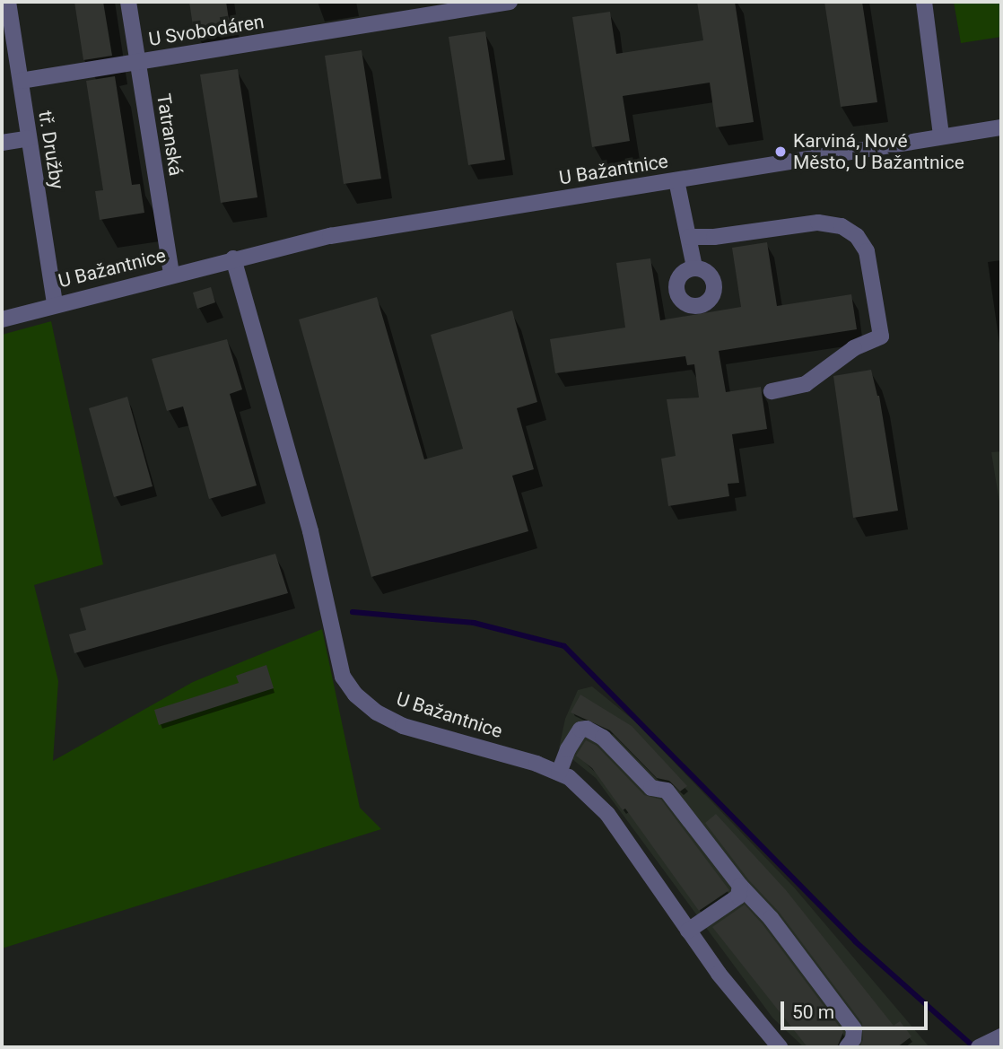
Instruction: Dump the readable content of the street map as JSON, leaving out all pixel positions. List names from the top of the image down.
{
  "streets": {
    "street": [
      "U Svobodáren",
      "Tatranská",
      "tř. Družby",
      "U Bažantnice"
    ]
  },
  "crossings": [
    ["U Svobodáren", "Tatranská"],
    ["U Svobodáren", "tř. Družby"],
    ["Tatranská", "U Bažantnice"],
    ["tř. Družby", "U Bažantnice"]
  ],
  "places": ["Karviná, Nové Město, U Bažantnice"],
  "scale_bar": "50 m"
}
